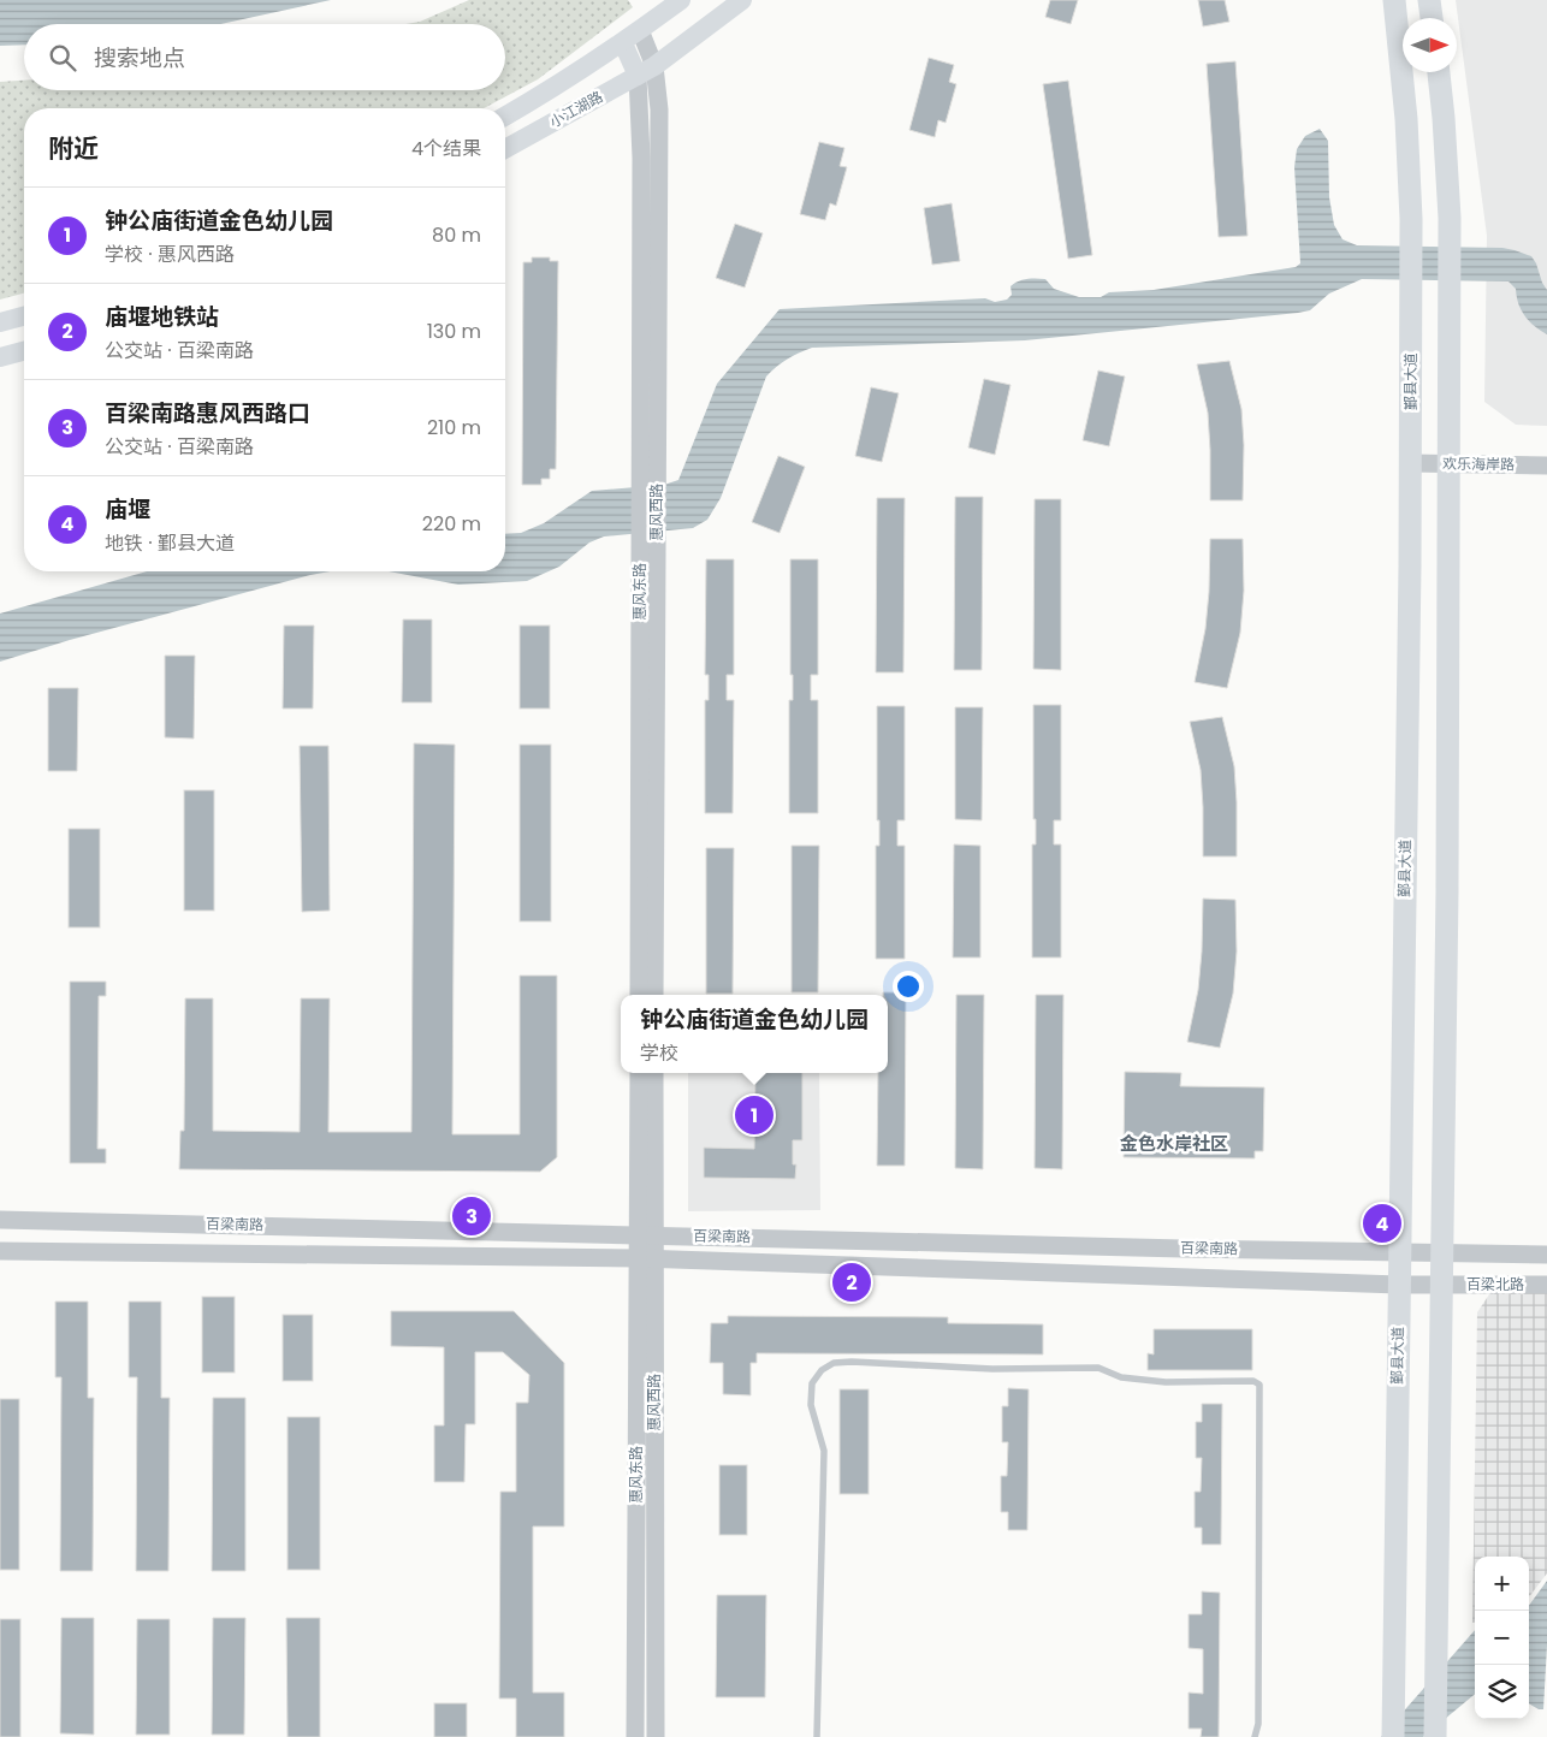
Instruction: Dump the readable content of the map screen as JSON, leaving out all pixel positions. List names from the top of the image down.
{
  "streets": {
    "main road": ["小江湖路", "鄞县大道"],
    "street": [
      "欢乐海岸路",
      "惠风西路",
      "惠风东路",
      "百梁南路",
      "百梁北路"
    ]
  },
  "crossings": [
    ["小江湖路", "惠风西路"],
    ["小江湖路", "惠风东路"],
    ["鄞县大道", "欢乐海岸路"],
    ["鄞县大道", "百梁南路"],
    ["惠风西路", "惠风东路"],
    ["惠风西路", "百梁南路"],
    ["惠风东路", "百梁南路"],
    ["百梁南路", "百梁北路"]
  ],
  "districts": ["金色水岸社区"],
  "north": "right",
  "page": {
    "search": "搜索地点",
    "heading": ["附近", "4个结果"],
    "list": [
      {
        "mark": "1",
        "name": "钟公庙街道金色幼儿园",
        "note": "学校 · 惠风西路",
        "value": "80 m"
      },
      {
        "mark": "2",
        "name": "庙堰地铁站",
        "note": "公交站 · 百梁南路",
        "value": "130 m"
      },
      {
        "mark": "3",
        "name": "百梁南路惠风西路口",
        "note": "公交站 · 百梁南路",
        "value": "210 m"
      },
      {
        "mark": "4",
        "name": "庙堰",
        "note": "地铁 · 鄞县大道",
        "value": "220 m"
      }
    ],
    "popup": ["钟公庙街道金色幼儿园", "学校"],
    "pins": [
      "1",
      "3",
      "4",
      "2"
    ],
    "map_buttons": ["+", "−"]
  }
}
